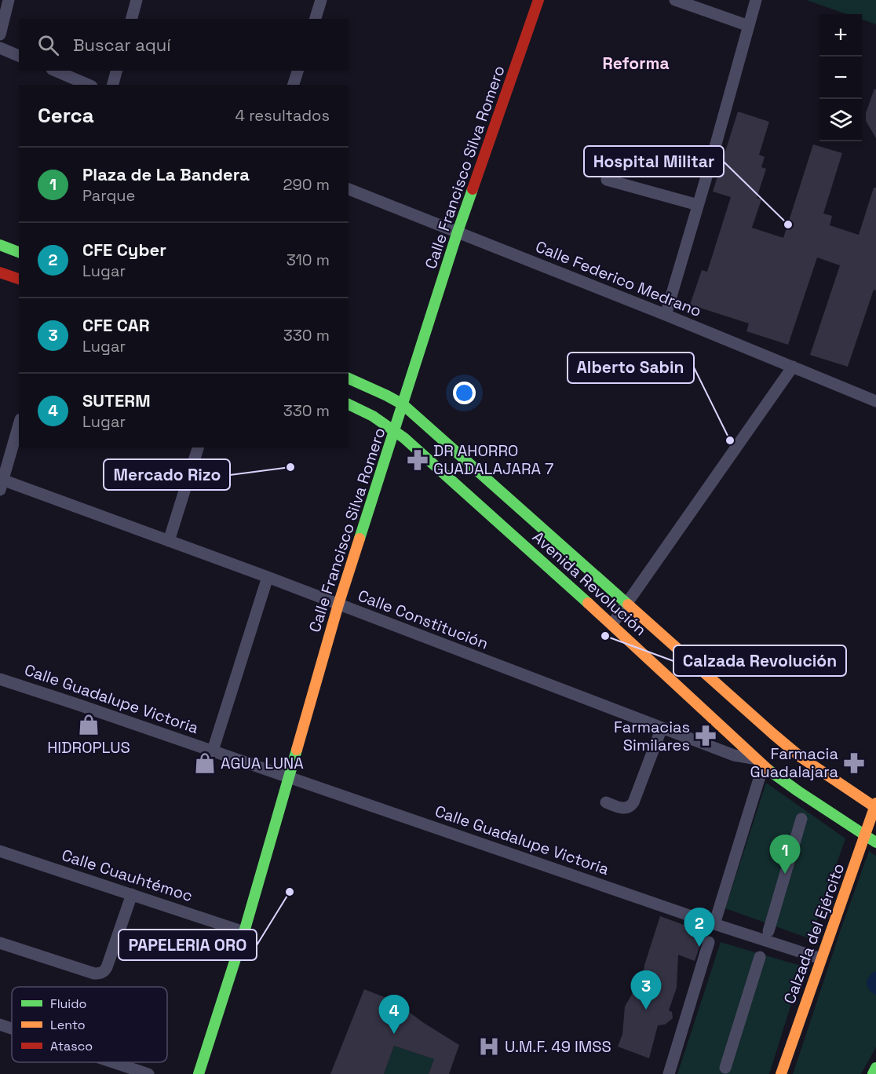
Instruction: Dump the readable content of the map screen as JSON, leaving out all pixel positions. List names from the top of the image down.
{
  "streets": {
    "main road": ["Calle Francisco Silva Romero", "Avenida Revolución", "Calzada del Ejército"],
    "street": [
      "Calle Federico Medrano",
      "Calle Constitución",
      "Calle Guadalupe Victoria",
      "Calle Cuauhtémoc"
    ]
  },
  "crossings": [
    ["Calle Francisco Silva Romero", "Calle Federico Medrano"],
    ["Calle Francisco Silva Romero", "Avenida Revolución"],
    ["Calle Francisco Silva Romero", "Calle Constitución"],
    ["Calle Francisco Silva Romero", "Calle Guadalupe Victoria"],
    ["Calle Francisco Silva Romero", "Calle Cuauhtémoc"],
    ["Avenida Revolución", "Calle Constitución"],
    ["Avenida Revolución", "Calzada del Ejército"],
    ["Calle Constitución", "Calle Guadalupe Victoria"],
    ["Calle Guadalupe Victoria", "Calzada del Ejército"]
  ],
  "districts": ["Reforma"],
  "places": {
    "other": [
      "Hospital Militar",
      "Alberto Sabin",
      "Mercado Rizo",
      "Calzada Revolución",
      "PAPELERIA ORO"
    ],
    "pharmacy": ["DR AHORRO GUADALAJARA 7", "Farmacias Similares", "Farmacia Guadalajara"],
    "shop": ["HIDROPLUS", "AGUA LUNA"],
    "hospital": ["U.M.F. 49 IMSS"]
  },
  "legend": ["Fluido", "Lento", "Atasco"],
  "page": {
    "map_buttons": ["+", "−"],
    "search": "Buscar aquí",
    "heading": ["Cerca", "4 resultados"],
    "list": [
      {
        "mark": "1",
        "name": "Plaza de La Bandera",
        "note": "Parque",
        "value": "290 m"
      },
      {
        "mark": "2",
        "name": "CFE Cyber",
        "note": "Lugar",
        "value": "310 m"
      },
      {
        "mark": "3",
        "name": "CFE CAR",
        "note": "Lugar",
        "value": "330 m"
      },
      {
        "mark": "4",
        "name": "SUTERM",
        "note": "Lugar",
        "value": "330 m"
      }
    ],
    "pins": [
      "1",
      "2",
      "3",
      "4"
    ]
  }
}
